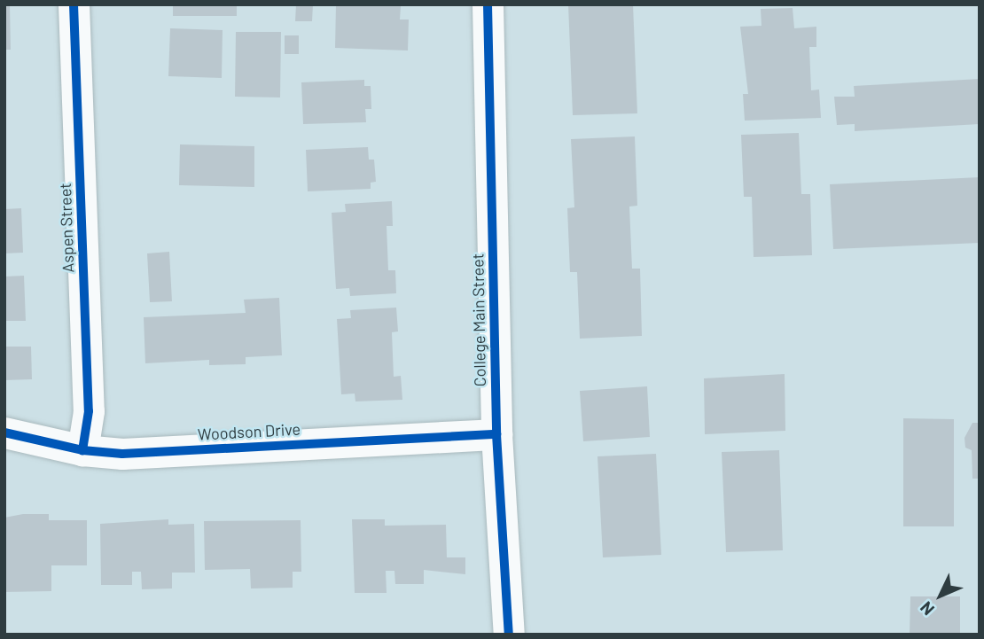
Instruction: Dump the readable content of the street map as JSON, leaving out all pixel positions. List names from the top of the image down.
{
  "streets": {
    "street": ["Aspen Street", "College Main Street", "Woodson Drive"]
  },
  "crossings": [
    ["Aspen Street", "Woodson Drive"],
    ["College Main Street", "Woodson Drive"]
  ],
  "north": "bottom left"
}
